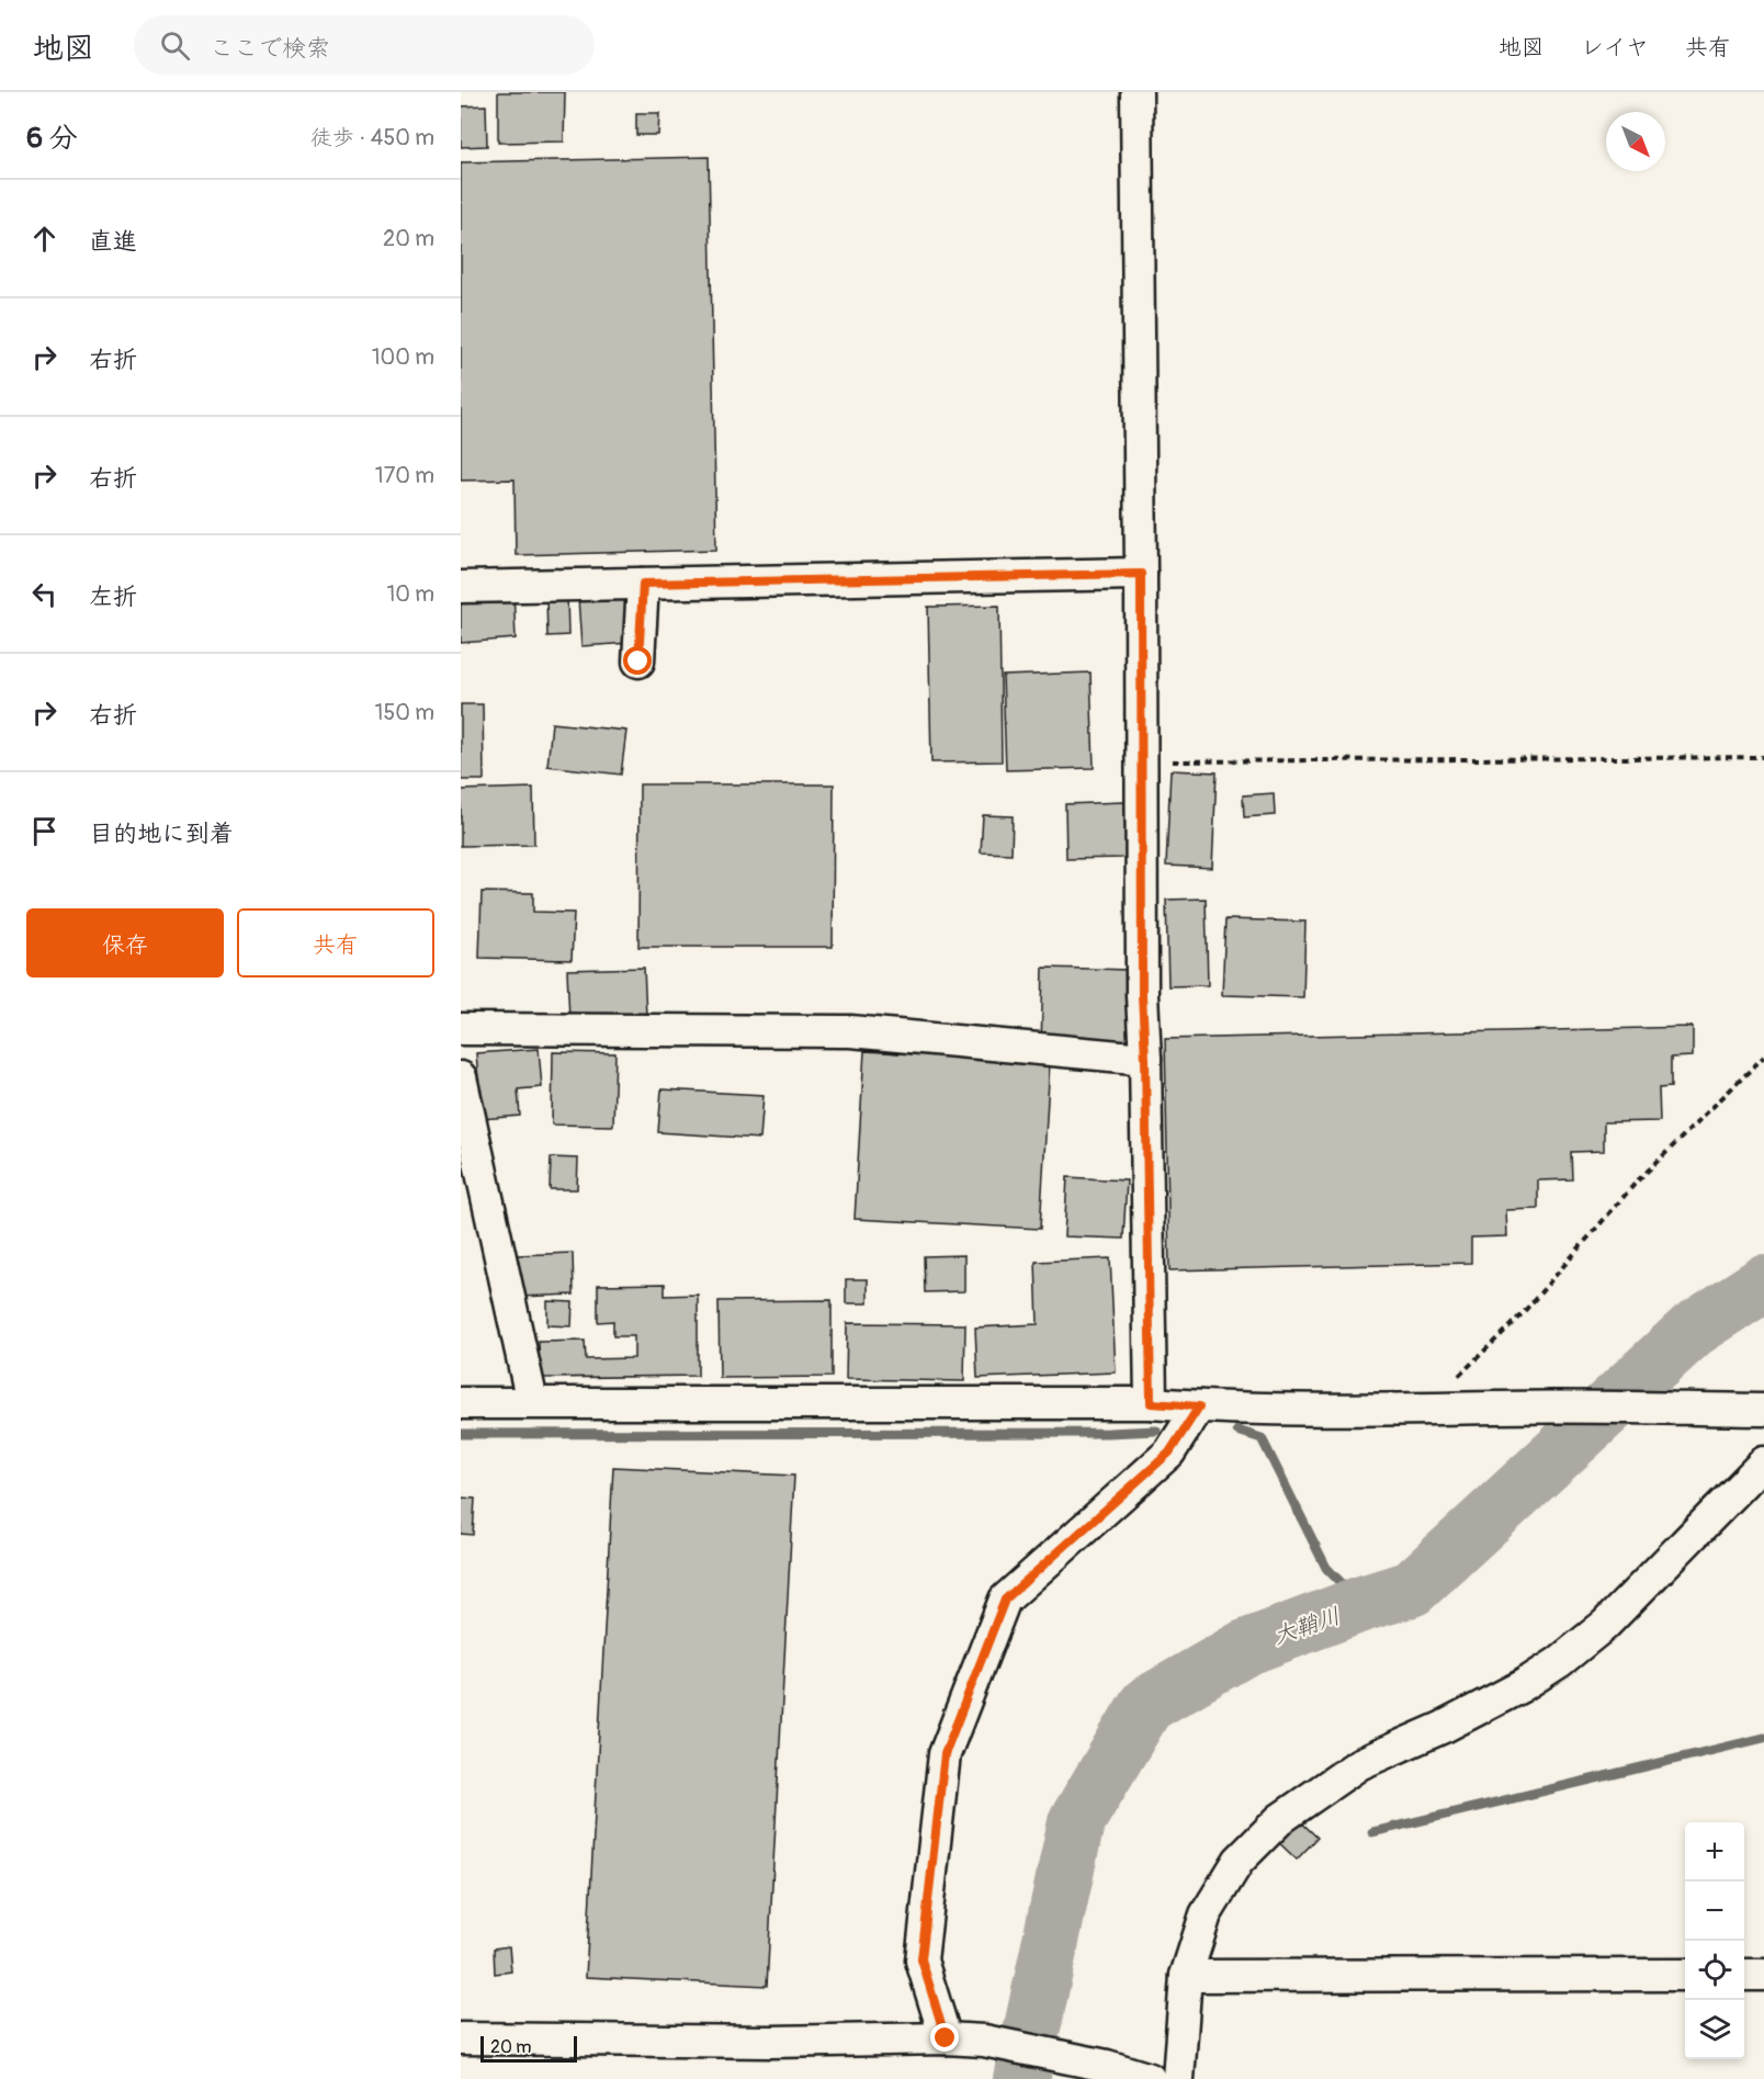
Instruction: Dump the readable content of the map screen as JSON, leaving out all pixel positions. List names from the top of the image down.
{
  "water": ["大鞘川"],
  "scale_bar": "20 m",
  "north": "bottom right",
  "page": {
    "header": "地図",
    "search": "ここで検索",
    "nav": ["地図", "レイヤ", "共有"],
    "heading": ["6 分", "徒歩 · 450 m"],
    "list": [
      ["直進", "20 m"],
      ["右折", "100 m"],
      ["右折", "170 m"],
      ["左折", "10 m"],
      ["右折", "150 m"],
      "目的地に到着"
    ],
    "buttons": ["保存", "共有"],
    "map_buttons": ["+", "−"],
    "scale": "20 m"
  }
}
